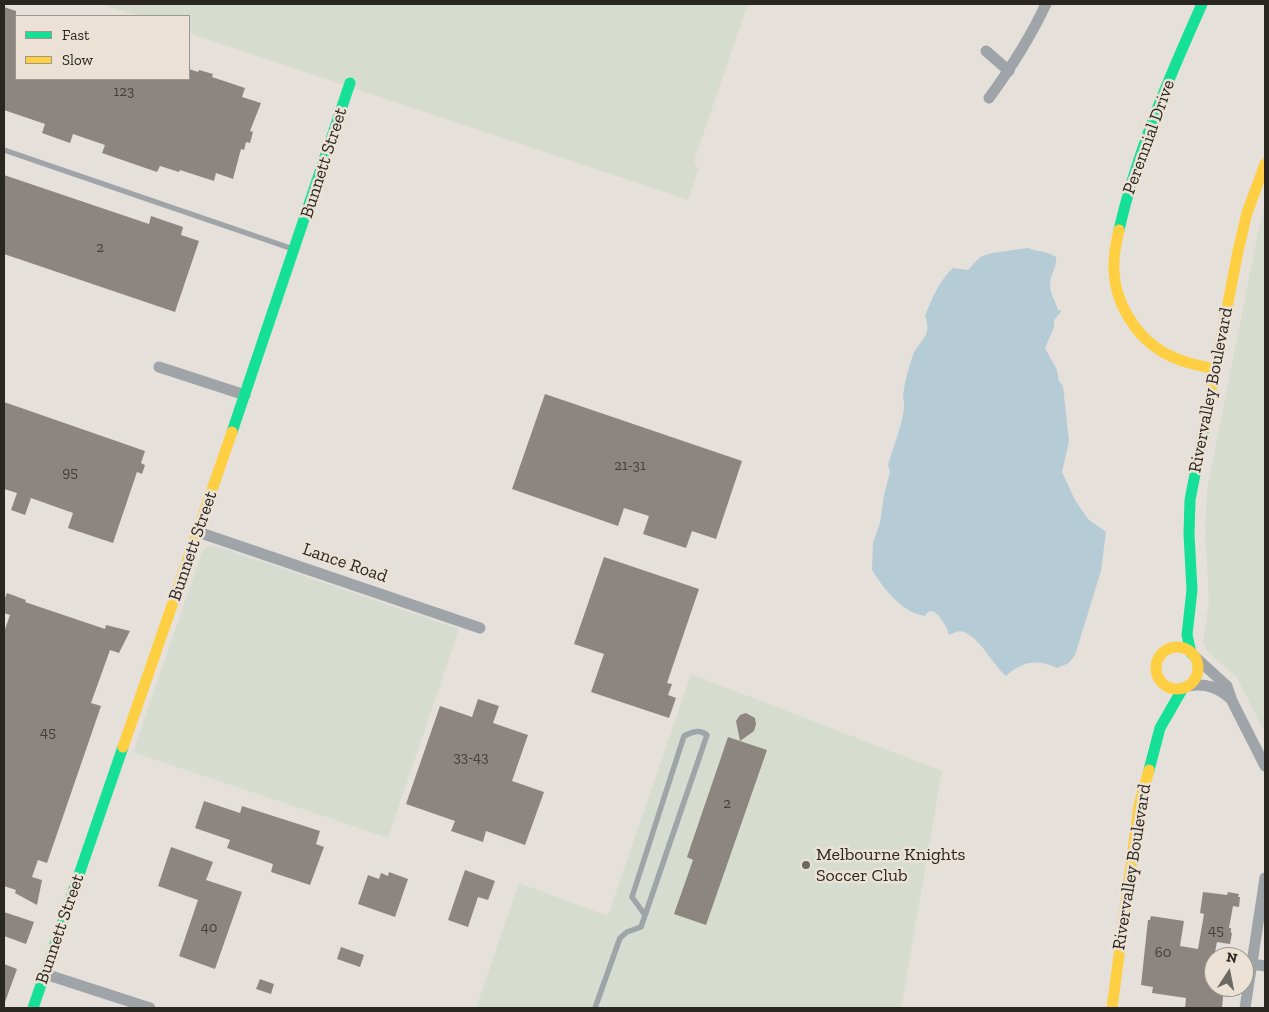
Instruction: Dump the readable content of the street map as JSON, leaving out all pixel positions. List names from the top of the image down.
{
  "streets": {
    "street": [
      "Perennial Drive",
      "Bunnett Street",
      "Rivervalley Boulevard",
      "Lance Road"
    ]
  },
  "crossings": [
    ["Perennial Drive", "Rivervalley Boulevard"],
    ["Bunnett Street", "Lance Road"]
  ],
  "places": ["Melbourne Knights Soccer Club"],
  "house_numbers": [
    "123",
    "2",
    "21-31",
    "95",
    "45",
    "33-43",
    "2",
    "40",
    "45",
    "60"
  ],
  "legend": ["Fast", "Slow"],
  "north": "top"
}
